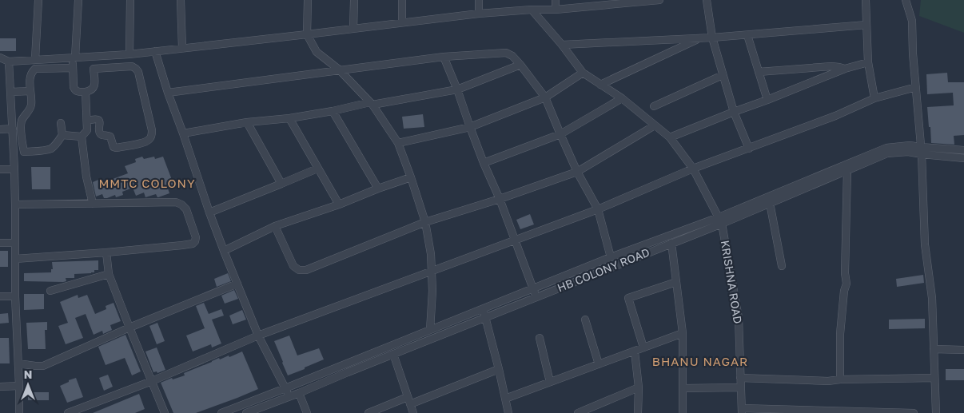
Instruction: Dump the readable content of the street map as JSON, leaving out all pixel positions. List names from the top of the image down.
{
  "streets": {
    "street": ["HB COLONY ROAD", "KRISHNA ROAD"]
  },
  "crossings": [
    ["HB COLONY ROAD", "KRISHNA ROAD"]
  ],
  "districts": ["MMTC COLONY", "BHANU NAGAR"],
  "north": "top"
}
